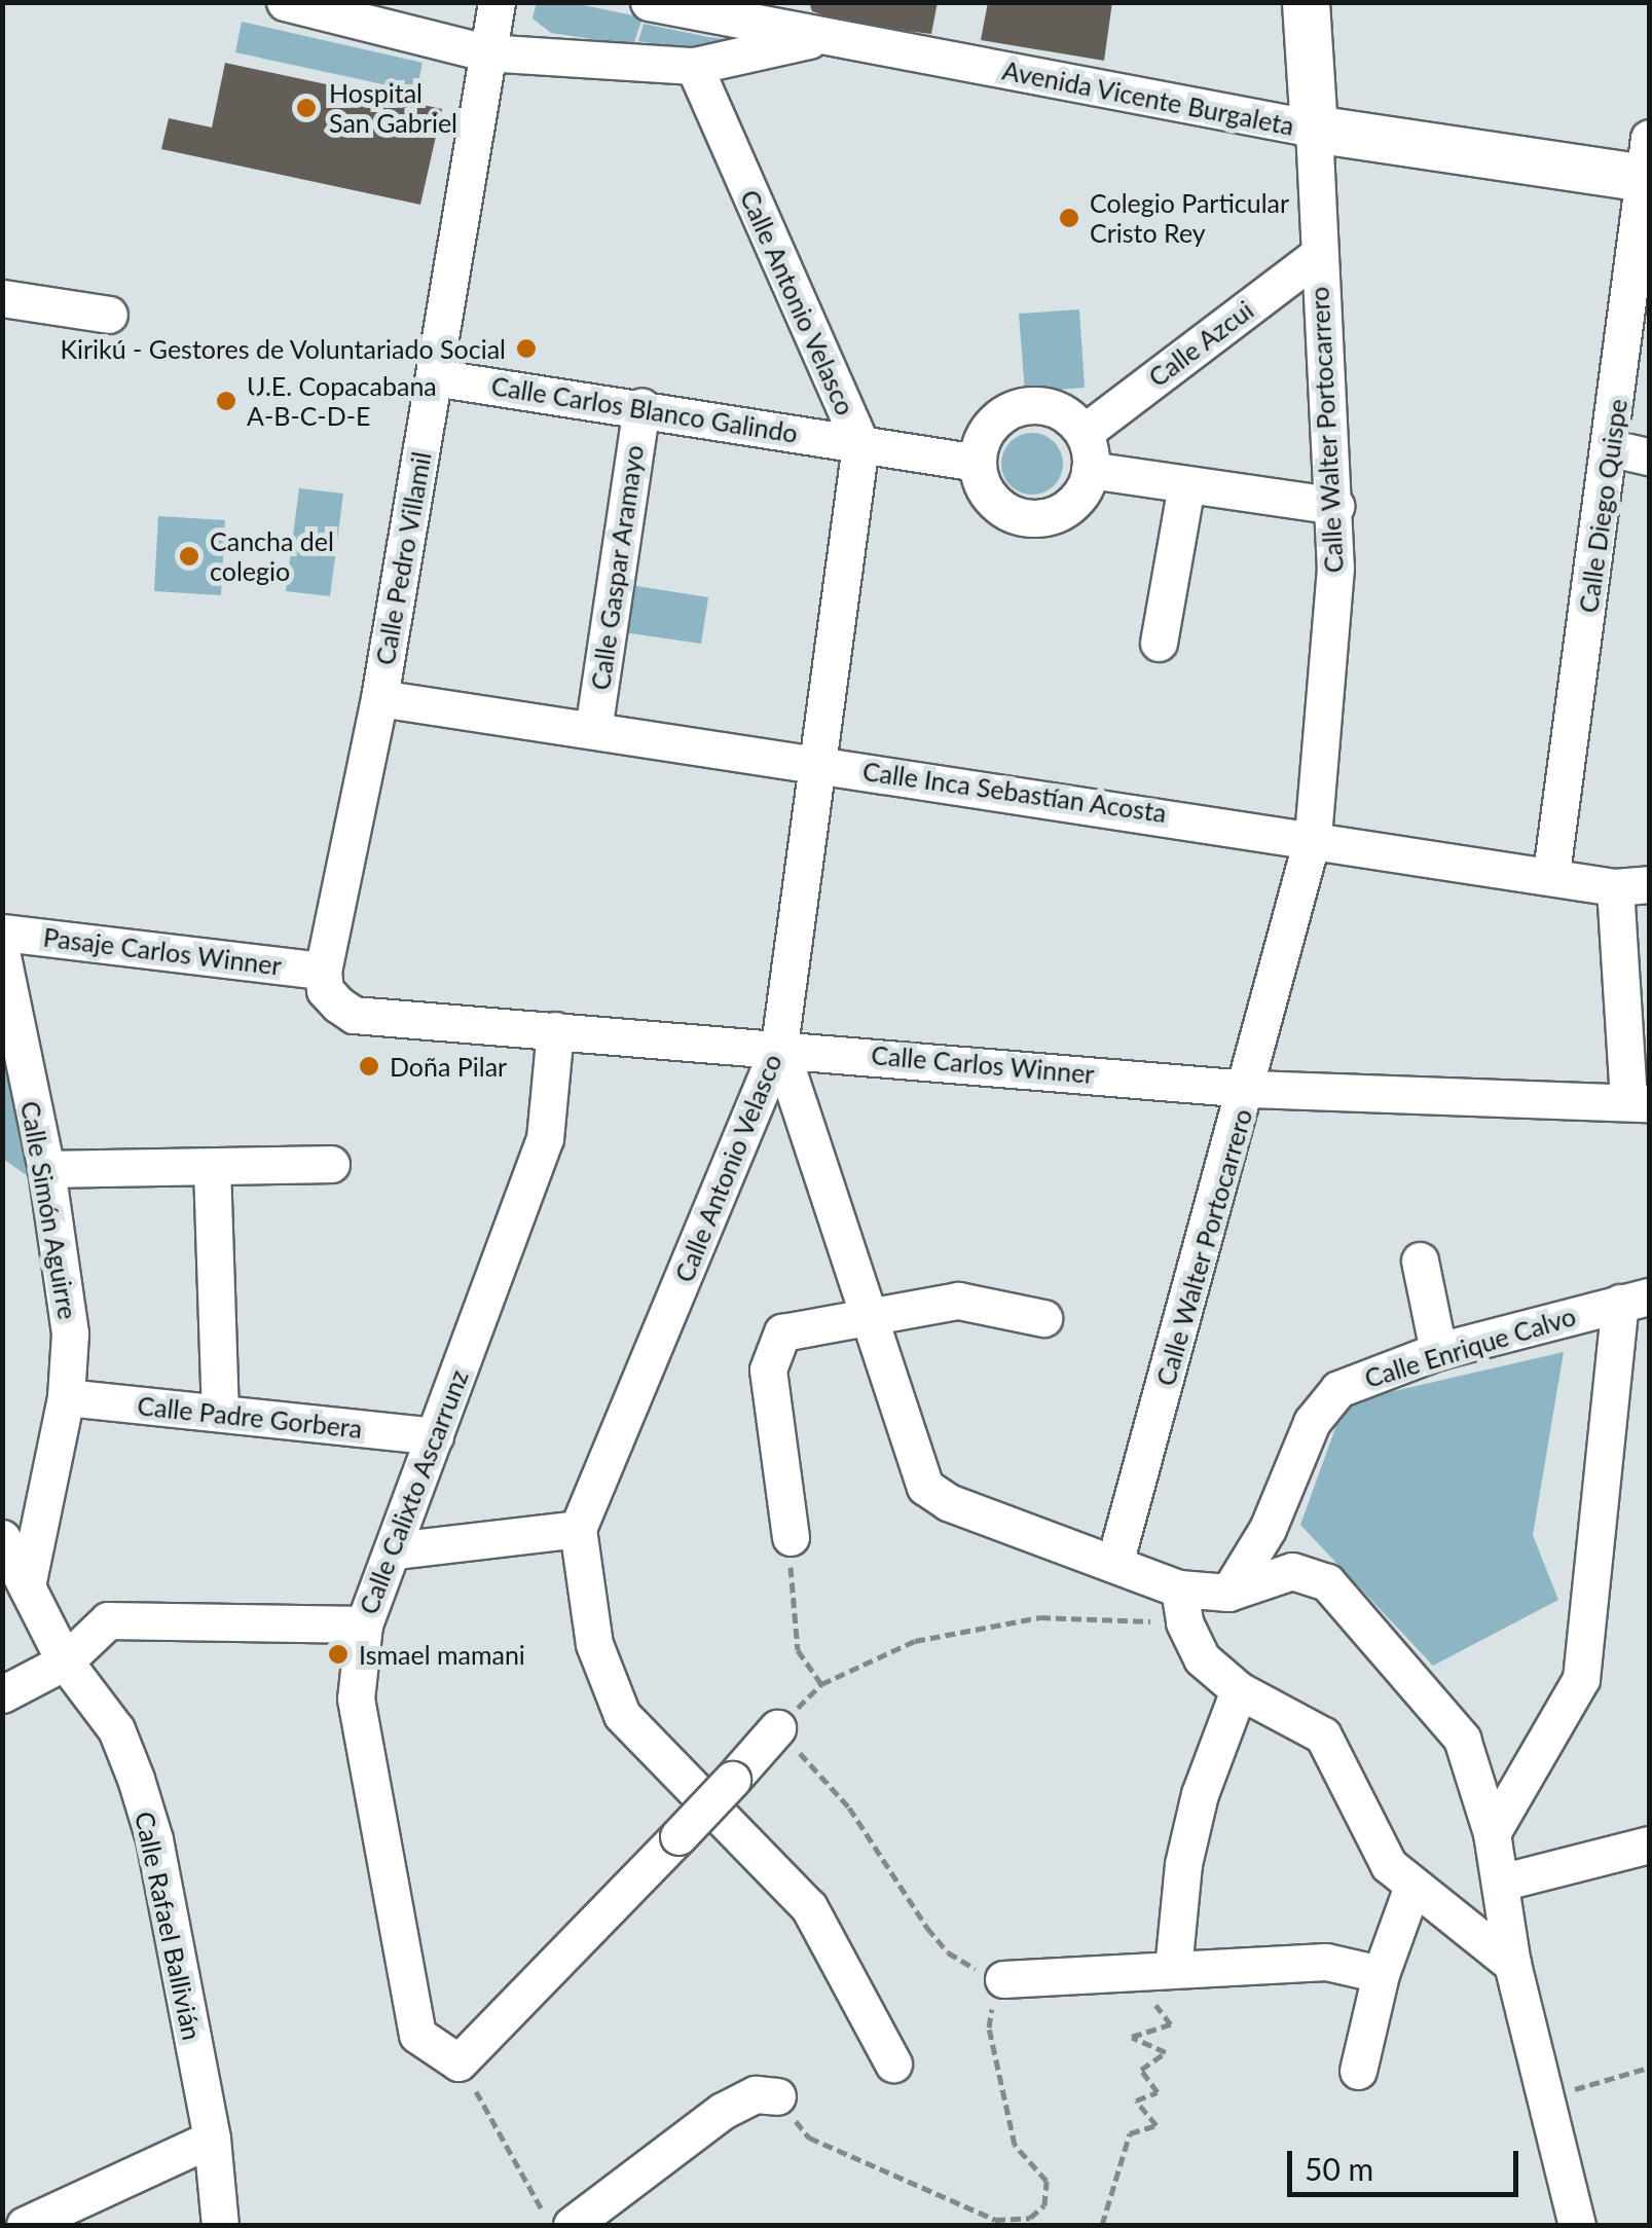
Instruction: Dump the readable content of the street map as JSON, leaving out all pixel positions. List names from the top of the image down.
{
  "streets": {
    "main road": ["Avenida Vicente Burgaleta", "Calle Walter Portocarrero"],
    "street": [
      "Calle Antonio Velasco",
      "Calle Azcui",
      "Calle Carlos Blanco Galindo",
      "Calle Diego Quispe",
      "Calle Pedro Villamil",
      "Calle Gaspar Aramayo",
      "Calle Inca Sebastían Acosta",
      "Pasaje Carlos Winner",
      "Calle Carlos Winner",
      "Calle Simón Aguirre",
      "Calle Enrique Calvo",
      "Calle Padre Gorbera",
      "Calle Calixto Ascarrunz",
      "Calle Rafael Ballivián"
    ]
  },
  "crossings": [
    ["Avenida Vicente Burgaleta", "Calle Walter Portocarrero"],
    ["Avenida Vicente Burgaleta", "Calle Diego Quispe"],
    ["Calle Antonio Velasco", "Calle Carlos Blanco Galindo"],
    ["Calle Antonio Velasco", "Calle Inca Sebastían Acosta"],
    ["Calle Antonio Velasco", "Calle Carlos Winner"],
    ["Calle Azcui", "Calle Carlos Blanco Galindo"],
    ["Calle Azcui", "Calle Walter Portocarrero"],
    ["Calle Carlos Blanco Galindo", "Calle Pedro Villamil"],
    ["Calle Carlos Blanco Galindo", "Calle Gaspar Aramayo"],
    ["Calle Walter Portocarrero", "Calle Inca Sebastían Acosta"],
    ["Calle Walter Portocarrero", "Calle Carlos Winner"],
    ["Calle Diego Quispe", "Calle Inca Sebastían Acosta"],
    ["Calle Pedro Villamil", "Calle Inca Sebastían Acosta"],
    ["Calle Pedro Villamil", "Pasaje Carlos Winner"],
    ["Calle Pedro Villamil", "Calle Carlos Winner"],
    ["Calle Gaspar Aramayo", "Calle Inca Sebastían Acosta"],
    ["Pasaje Carlos Winner", "Calle Carlos Winner"],
    ["Calle Carlos Winner", "Calle Calixto Ascarrunz"],
    ["Calle Simón Aguirre", "Calle Padre Gorbera"],
    ["Calle Simón Aguirre", "Calle Rafael Ballivián"],
    ["Calle Padre Gorbera", "Calle Calixto Ascarrunz"]
  ],
  "places": [
    "Hospital San Gabriel",
    "Colegio Particular Cristo Rey",
    "Kirikú - Gestores de Voluntariado Social",
    "U.E. Copacabana A-B-C-D-E",
    "Cancha del colegio",
    "Doña Pilar",
    "Ismael mamani"
  ],
  "scale_bar": "50 m"
}
